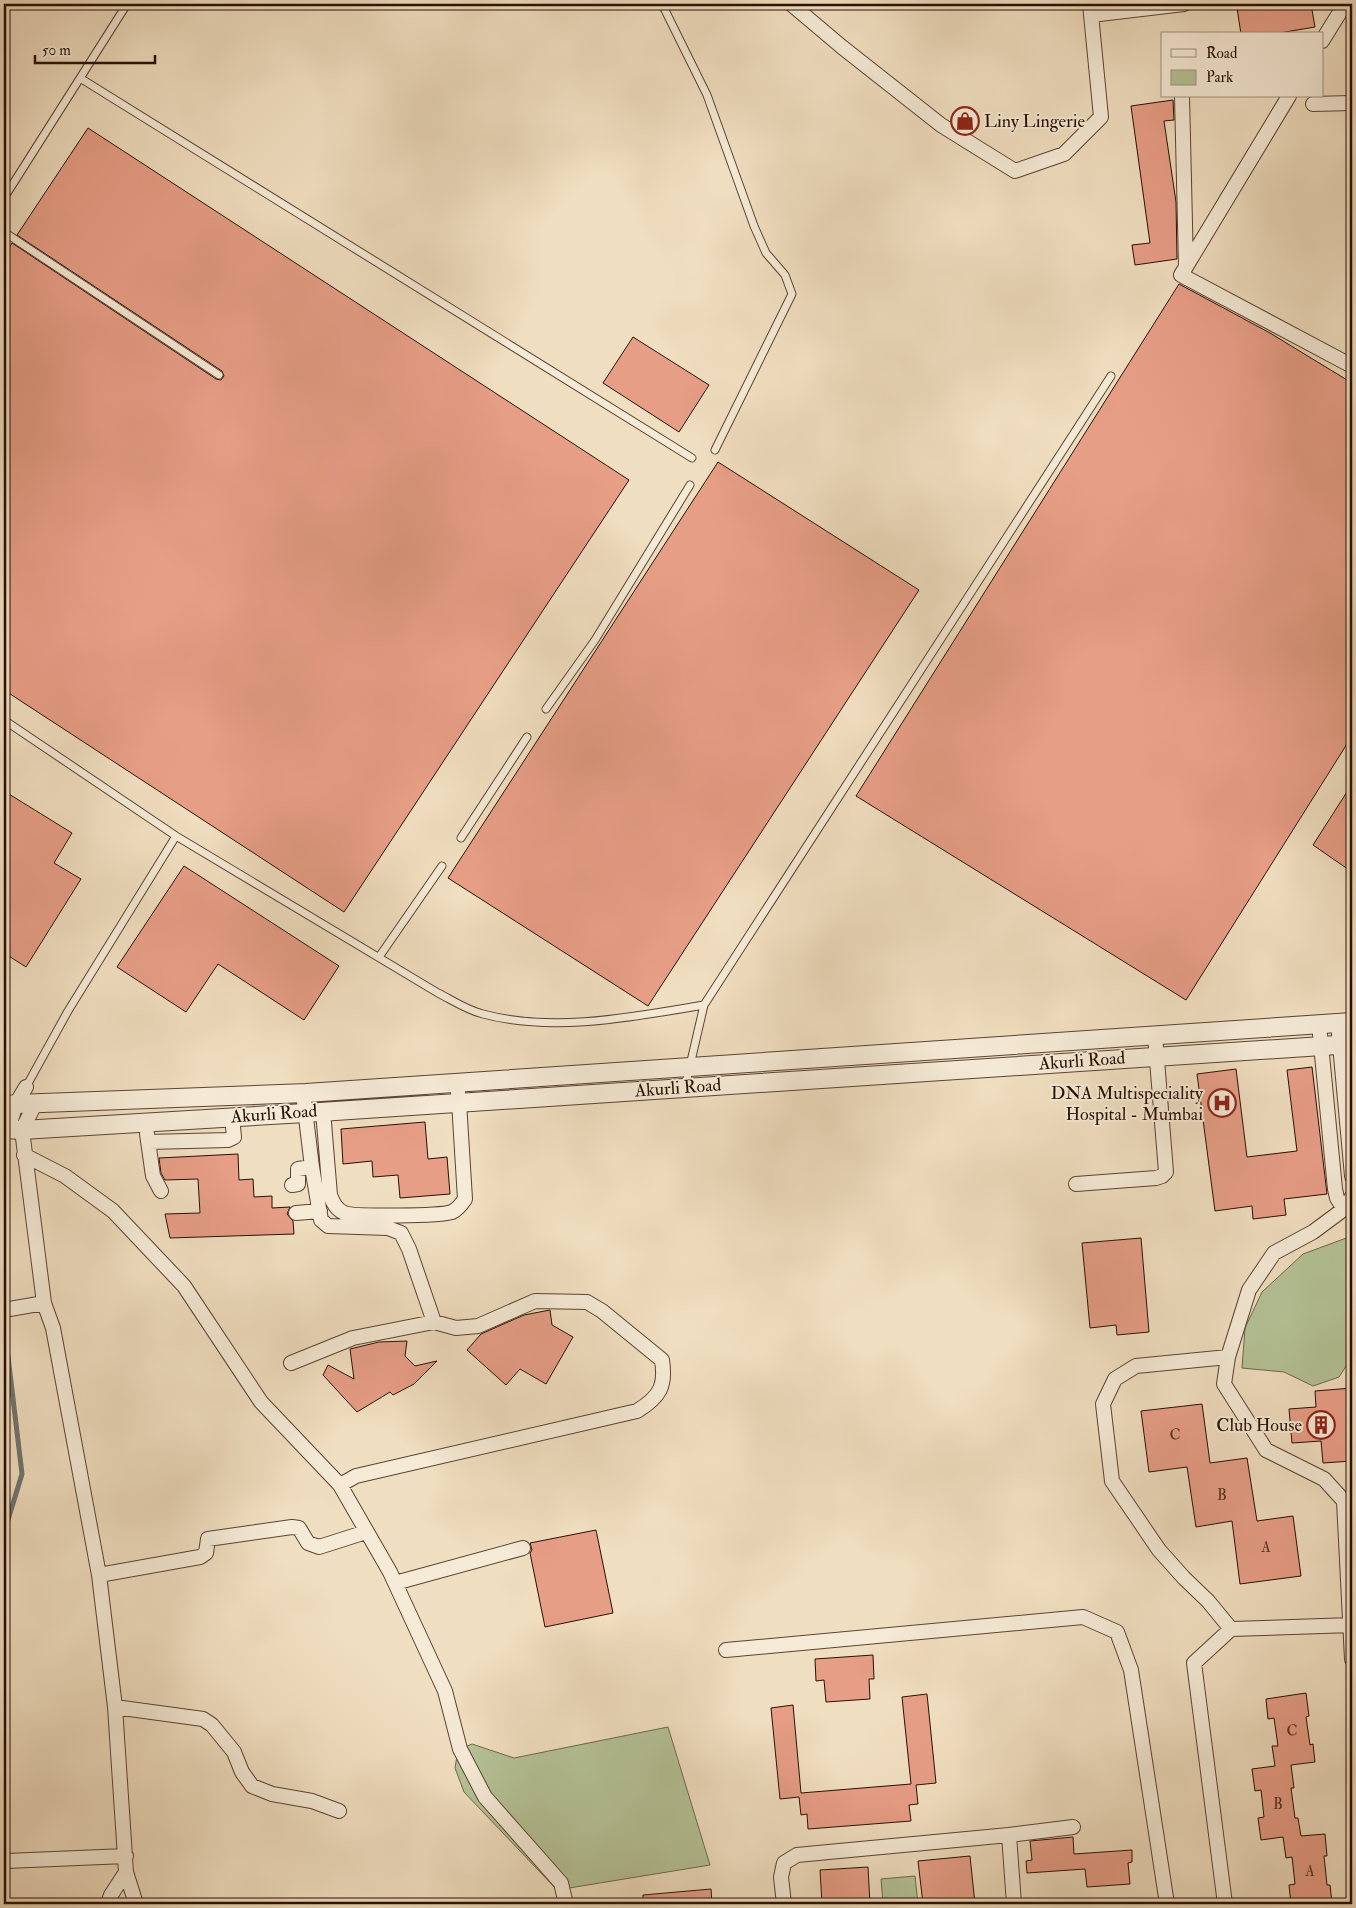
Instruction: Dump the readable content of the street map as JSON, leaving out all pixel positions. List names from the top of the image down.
{
  "streets": {
    "street": ["Akurli Road"]
  },
  "places": {
    "shop": ["Liny Lingerie"],
    "hospital": ["DNA Multispeciality Hospital - Mumbai"],
    "building": ["Club House"]
  },
  "house_numbers": [
    "C",
    "B",
    "A",
    "C",
    "B",
    "A"
  ],
  "legend": ["Road", "Park"],
  "scale_bar": "50 m"
}
